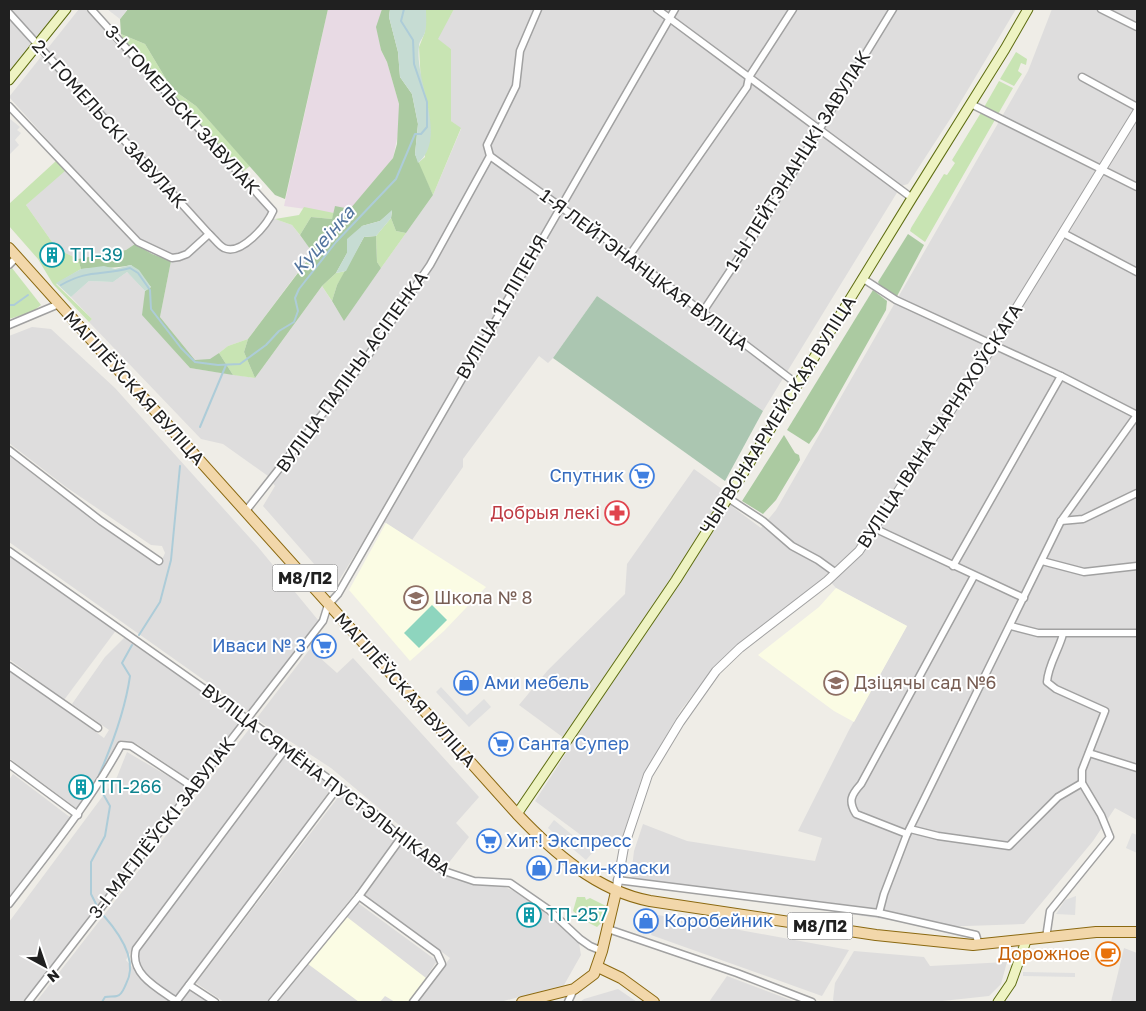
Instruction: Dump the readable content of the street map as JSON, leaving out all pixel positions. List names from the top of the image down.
{
  "streets": {
    "main road": ["МАГІЛЁЎСКАЯ ВУЛІЦА", "ЧЫРВОНААРМЕЙСКАЯ ВУЛІЦА", "М8/П2"],
    "street": [
      "3-І ГОМЕЛЬСКІ ЗАВУЛАК",
      "2-І ГОМЕЛЬСКІ ЗАВУЛАК",
      "1-Ы ЛЕЙТЭНАНЦКІ ЗАВУЛАК",
      "1-Я ЛЕЙТЭНАНЦКАЯ ВУЛІЦА",
      "ВУЛІЦА 11 ЛІПЕНЯ",
      "ВУЛІЦА ПАЛІНЫ АСІПЕНКА",
      "ВУЛІЦА ІВАНА ЧАРНЯХОЎСКАГА",
      "ВУЛІЦА СЯМЁНА ПУСТЭЛЬНІКАВА",
      "3-І МАГІЛЁЎСКІ ЗАВУЛАК"
    ]
  },
  "crossings": [
    ["3-І ГОМЕЛЬСКІ ЗАВУЛАК", "2-І ГОМЕЛЬСКІ ЗАВУЛАК"],
    ["1-Ы ЛЕЙТЭНАНЦКІ ЗАВУЛАК", "1-Я ЛЕЙТЭНАНЦКАЯ ВУЛІЦА"],
    ["1-Я ЛЕЙТЭНАНЦКАЯ ВУЛІЦА", "ВУЛІЦА 11 ЛІПЕНЯ"],
    ["1-Я ЛЕЙТЭНАНЦКАЯ ВУЛІЦА", "ВУЛІЦА ПАЛІНЫ АСІПЕНКА"],
    ["1-Я ЛЕЙТЭНАНЦКАЯ ВУЛІЦА", "ЧЫРВОНААРМЕЙСКАЯ ВУЛІЦА"],
    ["ВУЛІЦА 11 ЛІПЕНЯ", "МАГІЛЁЎСКАЯ ВУЛІЦА"],
    ["ВУЛІЦА 11 ЛІПЕНЯ", "3-І МАГІЛЁЎСКІ ЗАВУЛАК"],
    ["ВУЛІЦА ПАЛІНЫ АСІПЕНКА", "МАГІЛЁЎСКАЯ ВУЛІЦА"],
    ["МАГІЛЁЎСКАЯ ВУЛІЦА", "ЧЫРВОНААРМЕЙСКАЯ ВУЛІЦА"],
    ["МАГІЛЁЎСКАЯ ВУЛІЦА", "ВУЛІЦА ІВАНА ЧАРНЯХОЎСКАГА"],
    ["МАГІЛЁЎСКАЯ ВУЛІЦА", "М8/П2"],
    ["МАГІЛЁЎСКАЯ ВУЛІЦА", "3-І МАГІЛЁЎСКІ ЗАВУЛАК"],
    ["ВУЛІЦА ІВАНА ЧАРНЯХОЎСКАГА", "М8/П2"],
    ["ВУЛІЦА СЯМЁНА ПУСТЭЛЬНІКАВА", "3-І МАГІЛЁЎСКІ ЗАВУЛАК"]
  ],
  "water": ["Куцеінка"],
  "places": {
    "building": ["ТП-39", "ТП-266", "ТП-257"],
    "supermarket": [
      "Спутник",
      "Иваси № 3",
      "Санта Супер",
      "Хит! Экспресс"
    ],
    "pharmacy": ["Добрыя лекі"],
    "school or university": ["Школа № 8", "Дзіцячы сад №6"],
    "shop": ["Ами мебель", "Лаки-краски", "Коробейник"],
    "cafe": ["Дорожное"]
  },
  "north": "bottom right"
}
